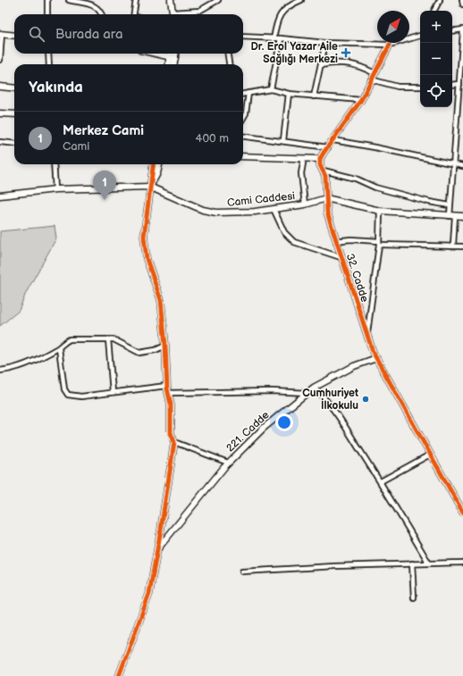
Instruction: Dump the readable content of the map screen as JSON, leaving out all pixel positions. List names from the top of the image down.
{
  "streets": {
    "street": ["Cami Caddesi", "32. Cadde", "221. Cadde"]
  },
  "crossings": [
    ["Cami Caddesi", "32. Cadde"],
    ["32. Cadde", "221. Cadde"]
  ],
  "places": {
    "health": ["Dr. Erol Yazar Aile Sağlığı Merkezi"],
    "other": ["Cumhuriyet İlkokulu"]
  },
  "north": "top right",
  "page": {
    "map_buttons": ["+", "−"],
    "search": "Burada ara",
    "heading": "Yakında",
    "list": [
      {
        "mark": "1",
        "name": "Merkez Cami",
        "note": "Cami",
        "value": "400 m"
      }
    ],
    "pins": "1"
  }
}
